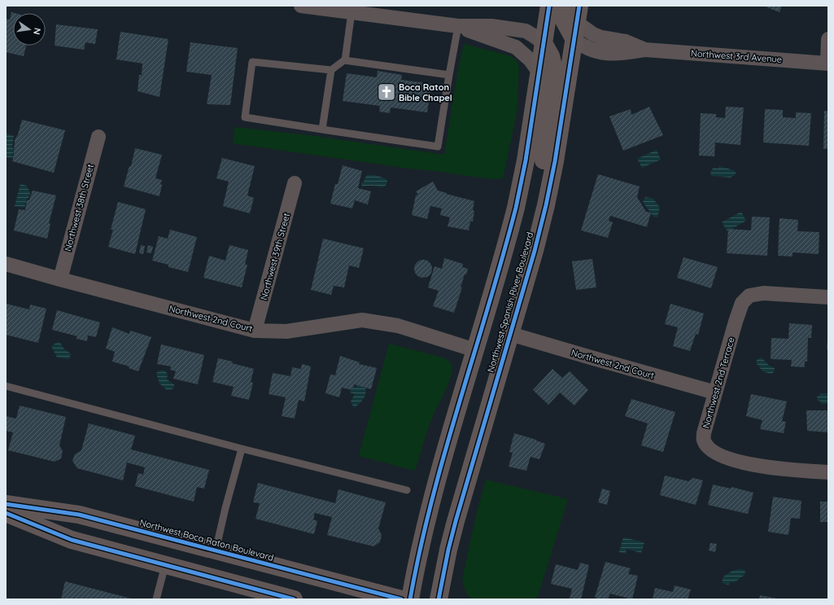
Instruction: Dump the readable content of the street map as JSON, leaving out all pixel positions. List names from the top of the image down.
{
  "streets": {
    "main road": ["Northwest Spanish River Boulevard", "Northwest Boca Raton Boulevard"],
    "street": [
      "Northwest 3rd Avenue",
      "Northwest 38th Street",
      "Northwest 39th Street",
      "Northwest 2nd Court",
      "Northwest 2nd Terrace"
    ]
  },
  "crossings": [
    ["Northwest 3rd Avenue", "Northwest Spanish River Boulevard"],
    ["Northwest 38th Street", "Northwest 2nd Court"],
    ["Northwest 39th Street", "Northwest 2nd Court"],
    ["Northwest Spanish River Boulevard", "Northwest 2nd Court"],
    ["Northwest 2nd Court", "Northwest 2nd Terrace"]
  ],
  "places": {
    "church": ["Boca Raton Bible Chapel"]
  },
  "north": "right"
}
